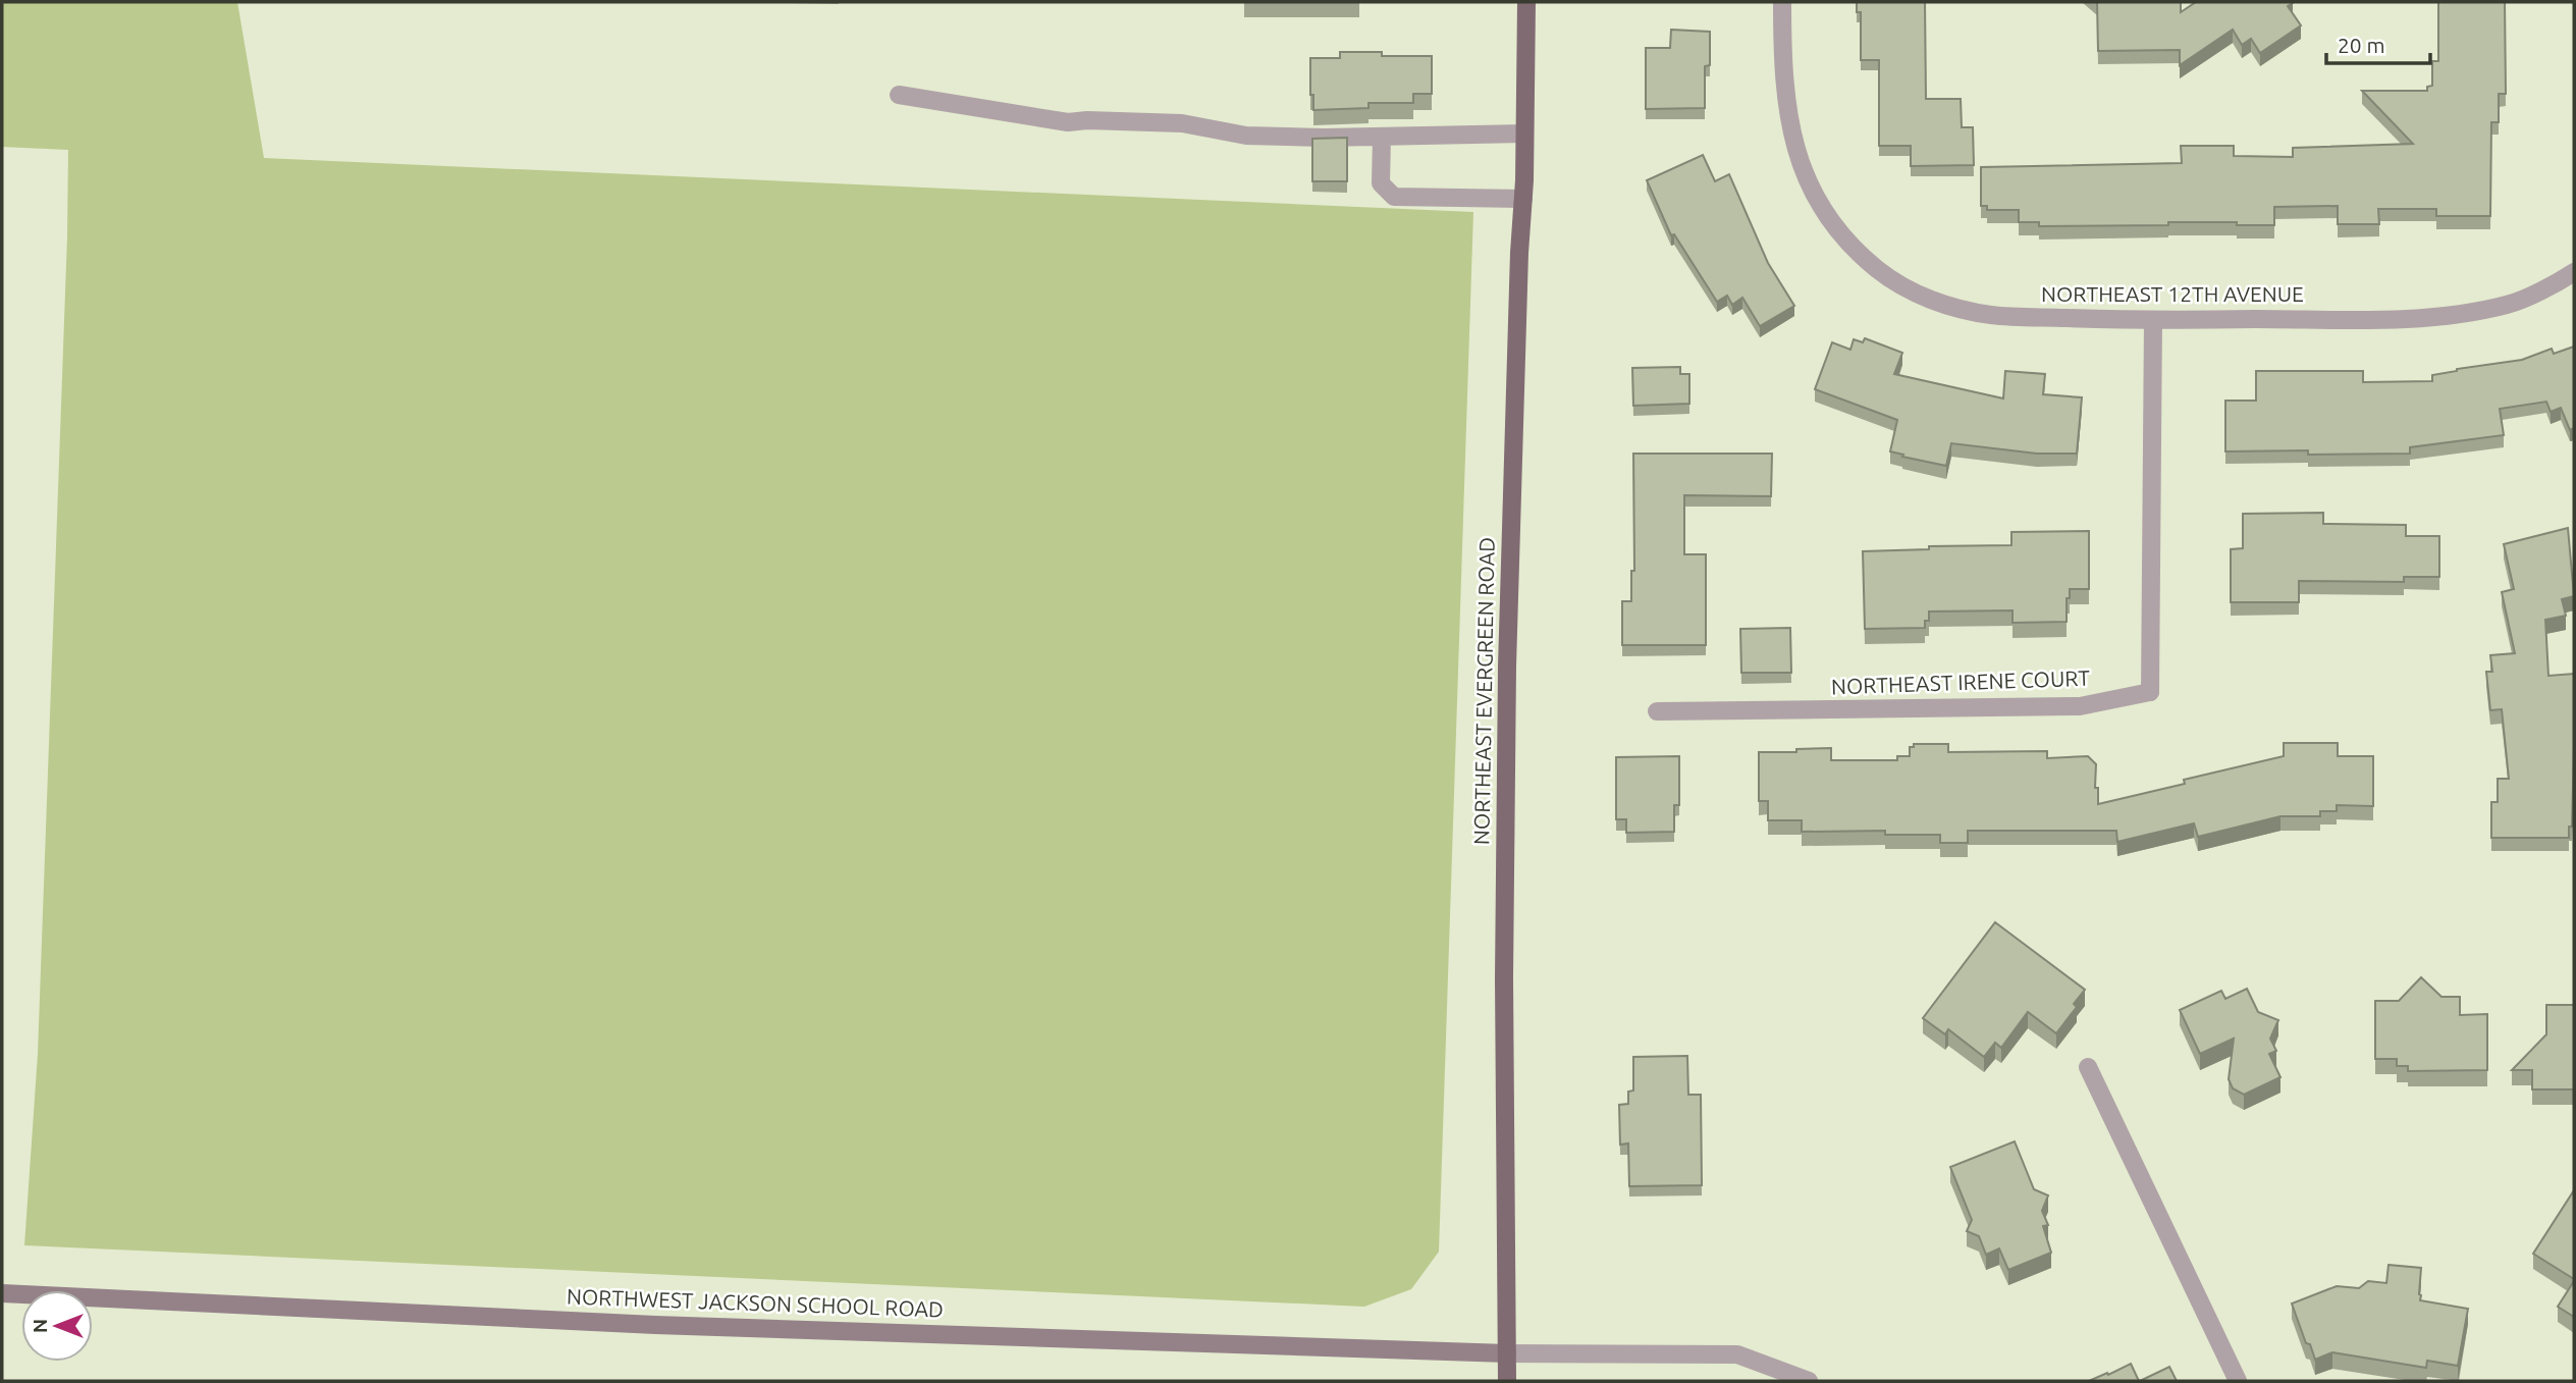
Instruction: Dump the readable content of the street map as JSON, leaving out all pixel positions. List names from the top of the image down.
{
  "streets": {
    "main road": ["NORTHEAST EVERGREEN ROAD", "NORTHWEST JACKSON SCHOOL ROAD"],
    "street": ["NORTHEAST 12TH AVENUE", "NORTHEAST IRENE COURT"]
  },
  "crossings": [
    ["NORTHEAST 12TH AVENUE", "NORTHEAST IRENE COURT"],
    ["NORTHEAST EVERGREEN ROAD", "NORTHWEST JACKSON SCHOOL ROAD"]
  ],
  "scale_bar": "20 m",
  "north": "left"
}
